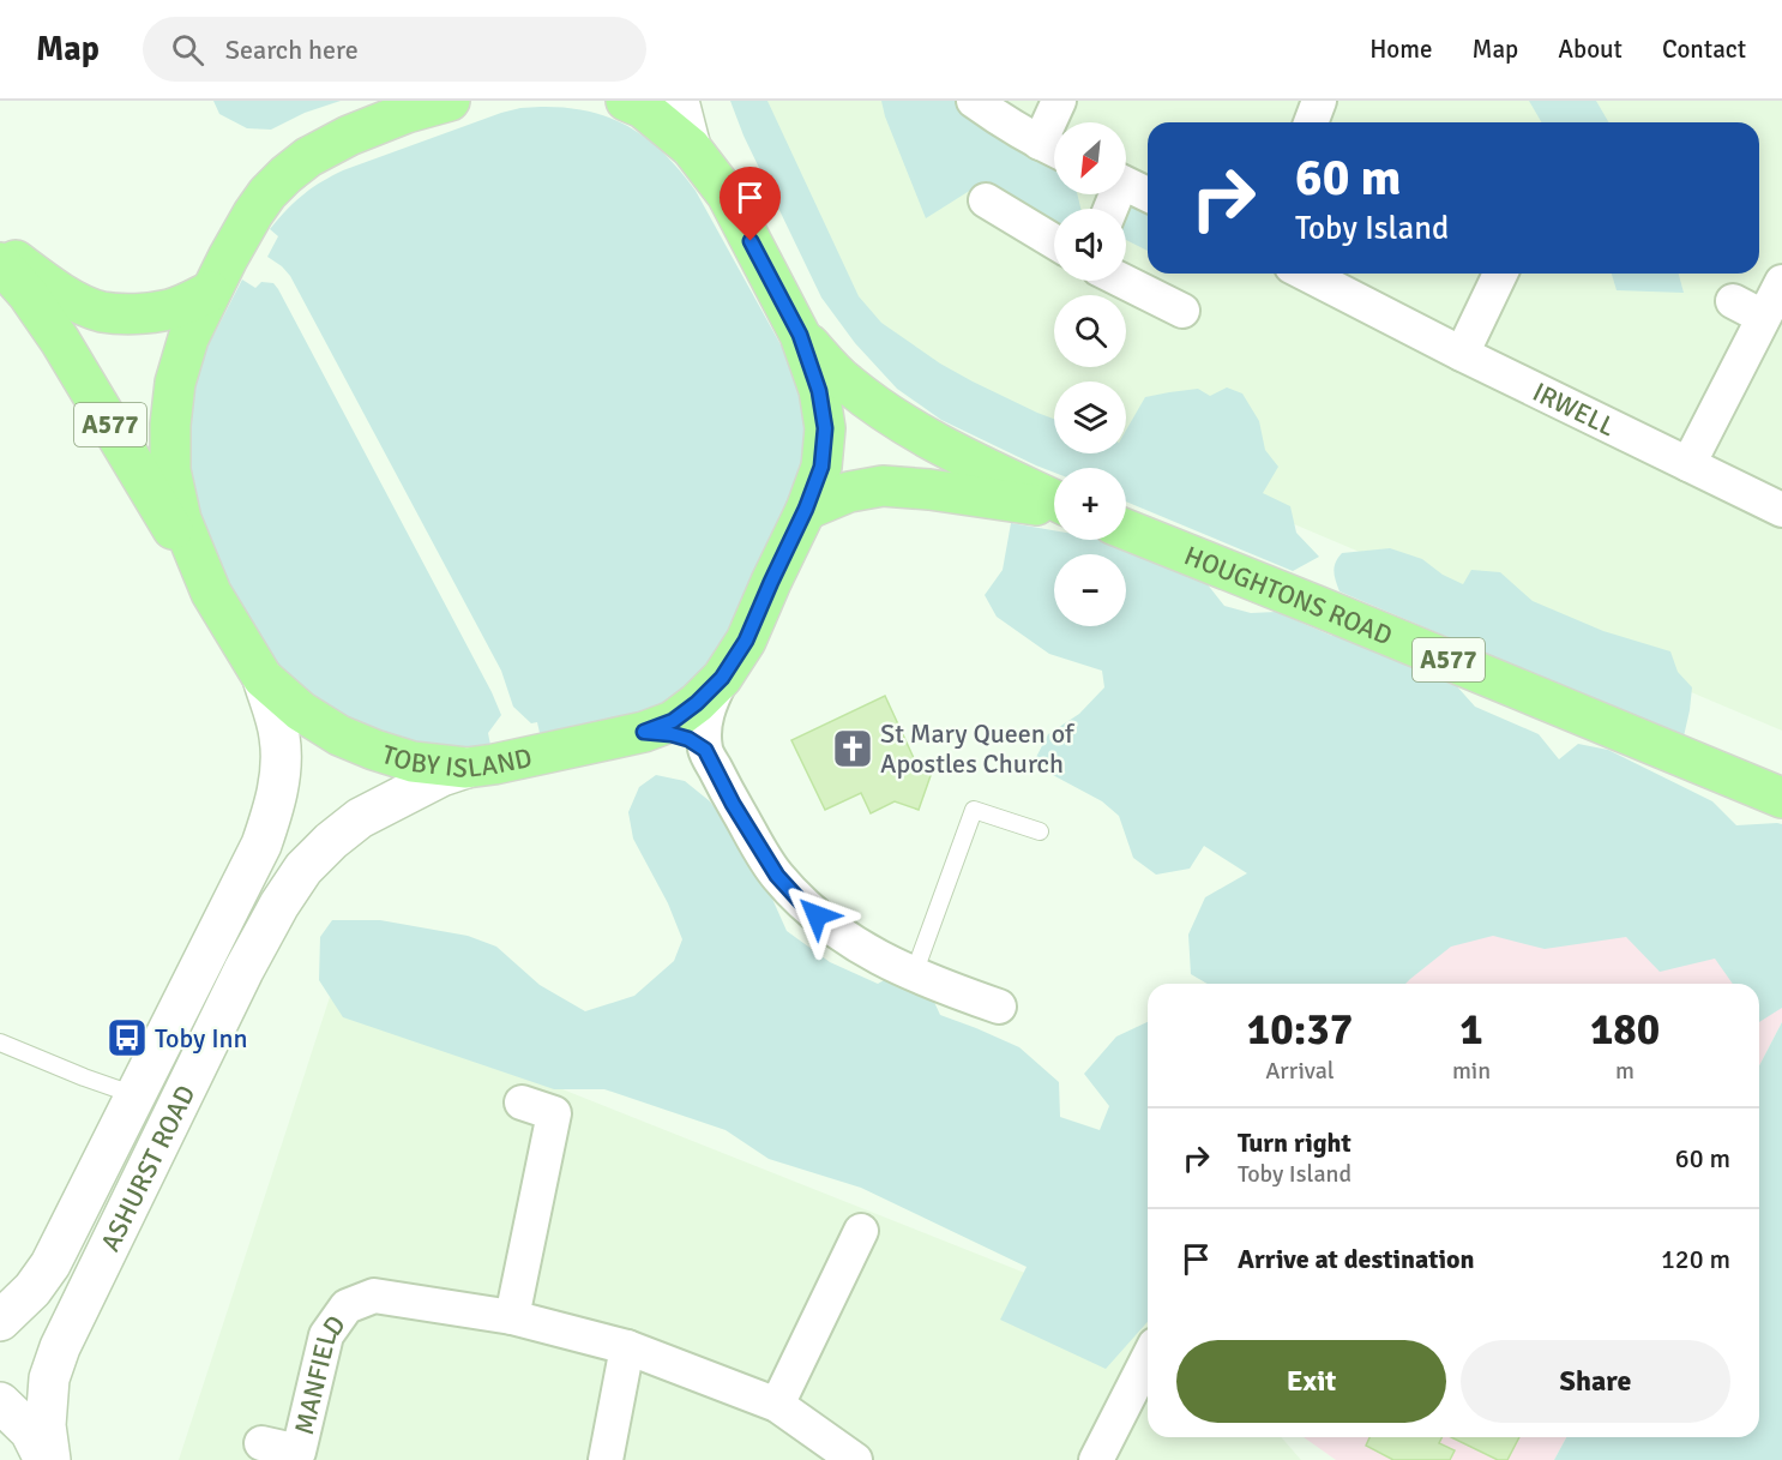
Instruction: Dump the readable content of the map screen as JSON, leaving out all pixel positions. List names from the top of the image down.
{
  "streets": {
    "main road": ["A577", "HOUGHTONS ROAD", "TOBY ISLAND"],
    "street": ["IRWELL", "ASHURST ROAD", "MANFIELD"]
  },
  "crossings": [
    ["A577", "TOBY ISLAND"],
    ["TOBY ISLAND", "ASHURST ROAD"]
  ],
  "places": {
    "church": ["St Mary Queen of Apostles Church"],
    "bus stop": ["Toby Inn"]
  },
  "north": "bottom left",
  "page": {
    "header": "Map",
    "search": "Search here",
    "nav": [
      "Home",
      "Map",
      "About",
      "Contact"
    ],
    "map_buttons": ["+", "−"],
    "turn": ["60 m", "Toby Island"],
    "eta": [
      "10:37",
      "Arrival",
      "1",
      "min",
      "180",
      "m"
    ],
    "list": [
      {
        "name": "Turn right",
        "note": "Toby Island",
        "value": "60 m"
      },
      {
        "name": "Arrive at destination",
        "value": "120 m"
      }
    ],
    "buttons": ["Exit", "Share"]
  }
}
